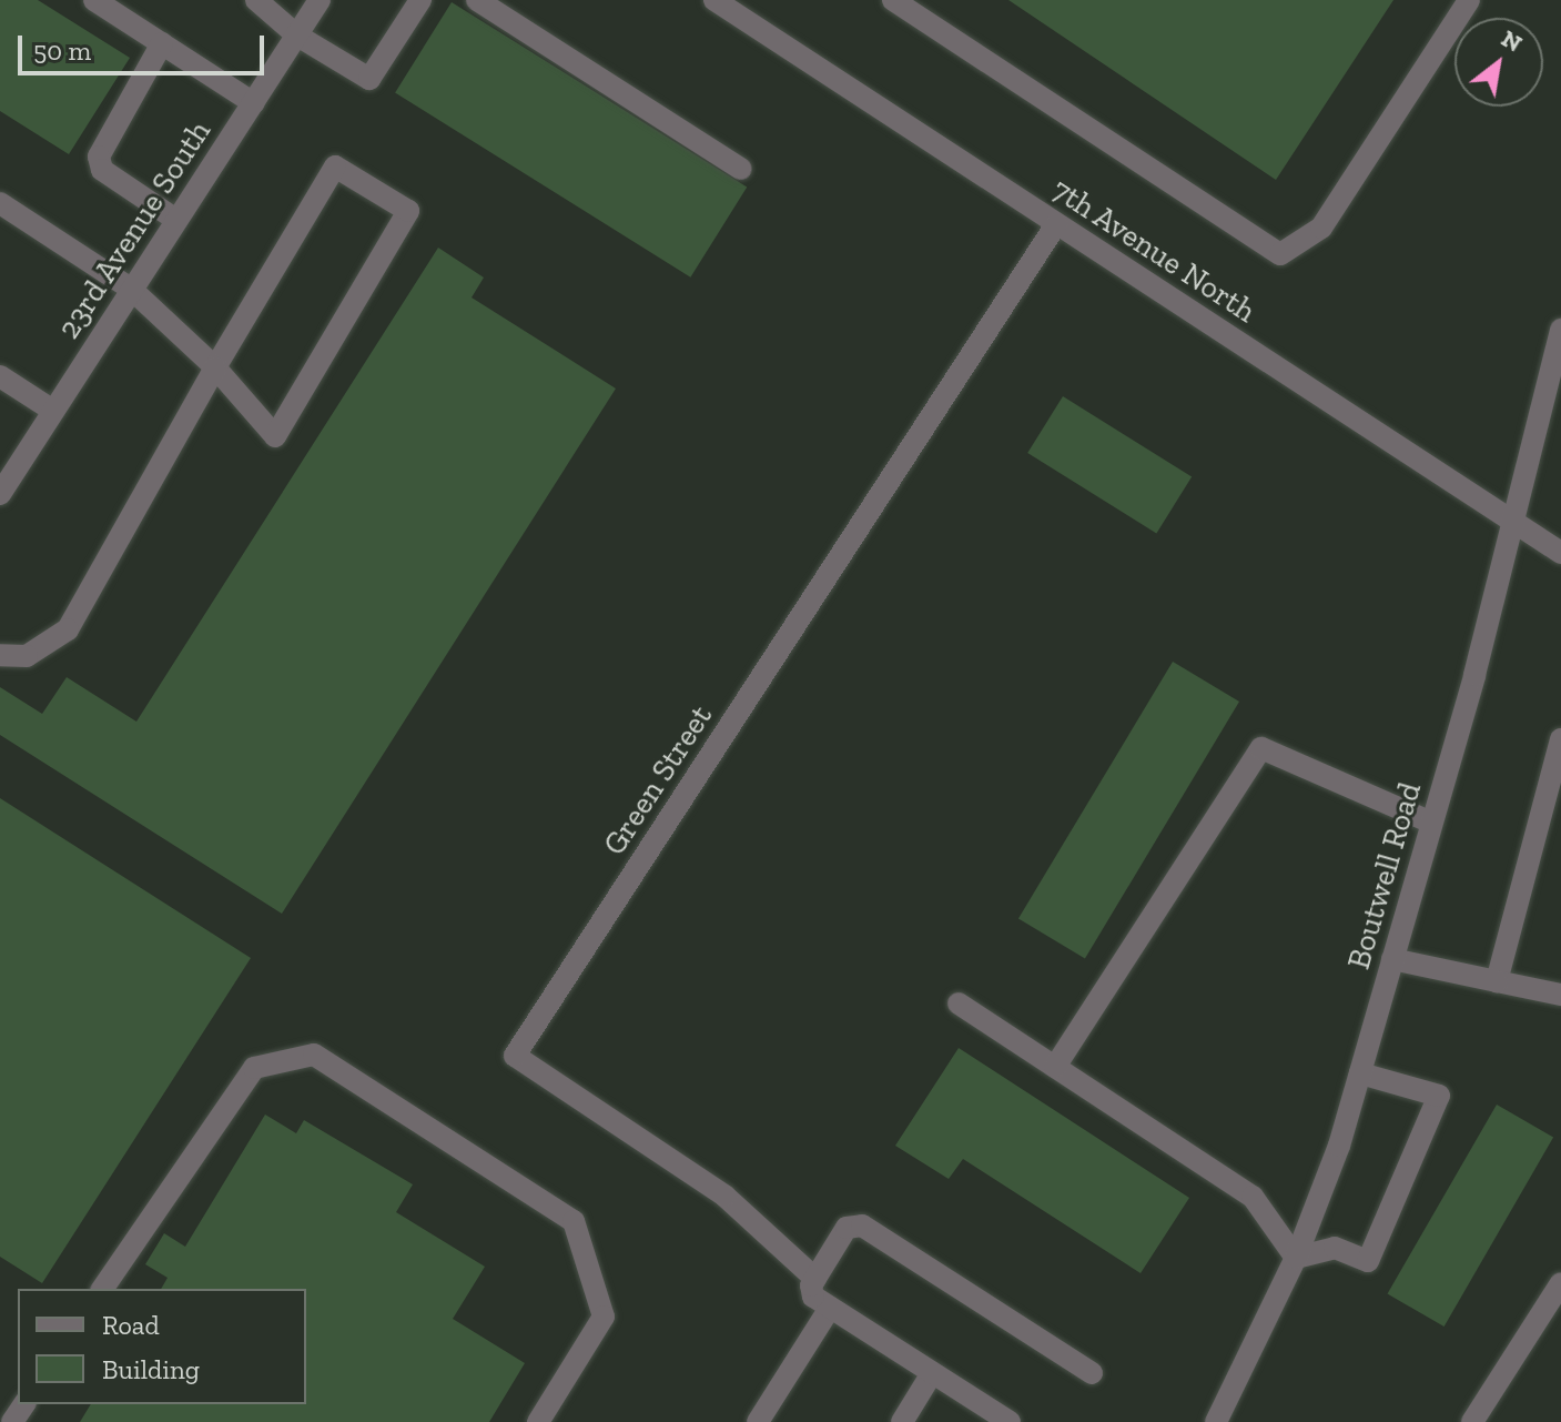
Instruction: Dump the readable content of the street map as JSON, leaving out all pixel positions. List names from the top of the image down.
{
  "streets": {
    "street": [
      "23rd Avenue South",
      "7th Avenue North",
      "Green Street",
      "Boutwell Road"
    ]
  },
  "crossings": [
    ["7th Avenue North", "Green Street"],
    ["7th Avenue North", "Boutwell Road"]
  ],
  "legend": ["Road", "Building"],
  "scale_bar": "50 m",
  "north": "top right"
}
